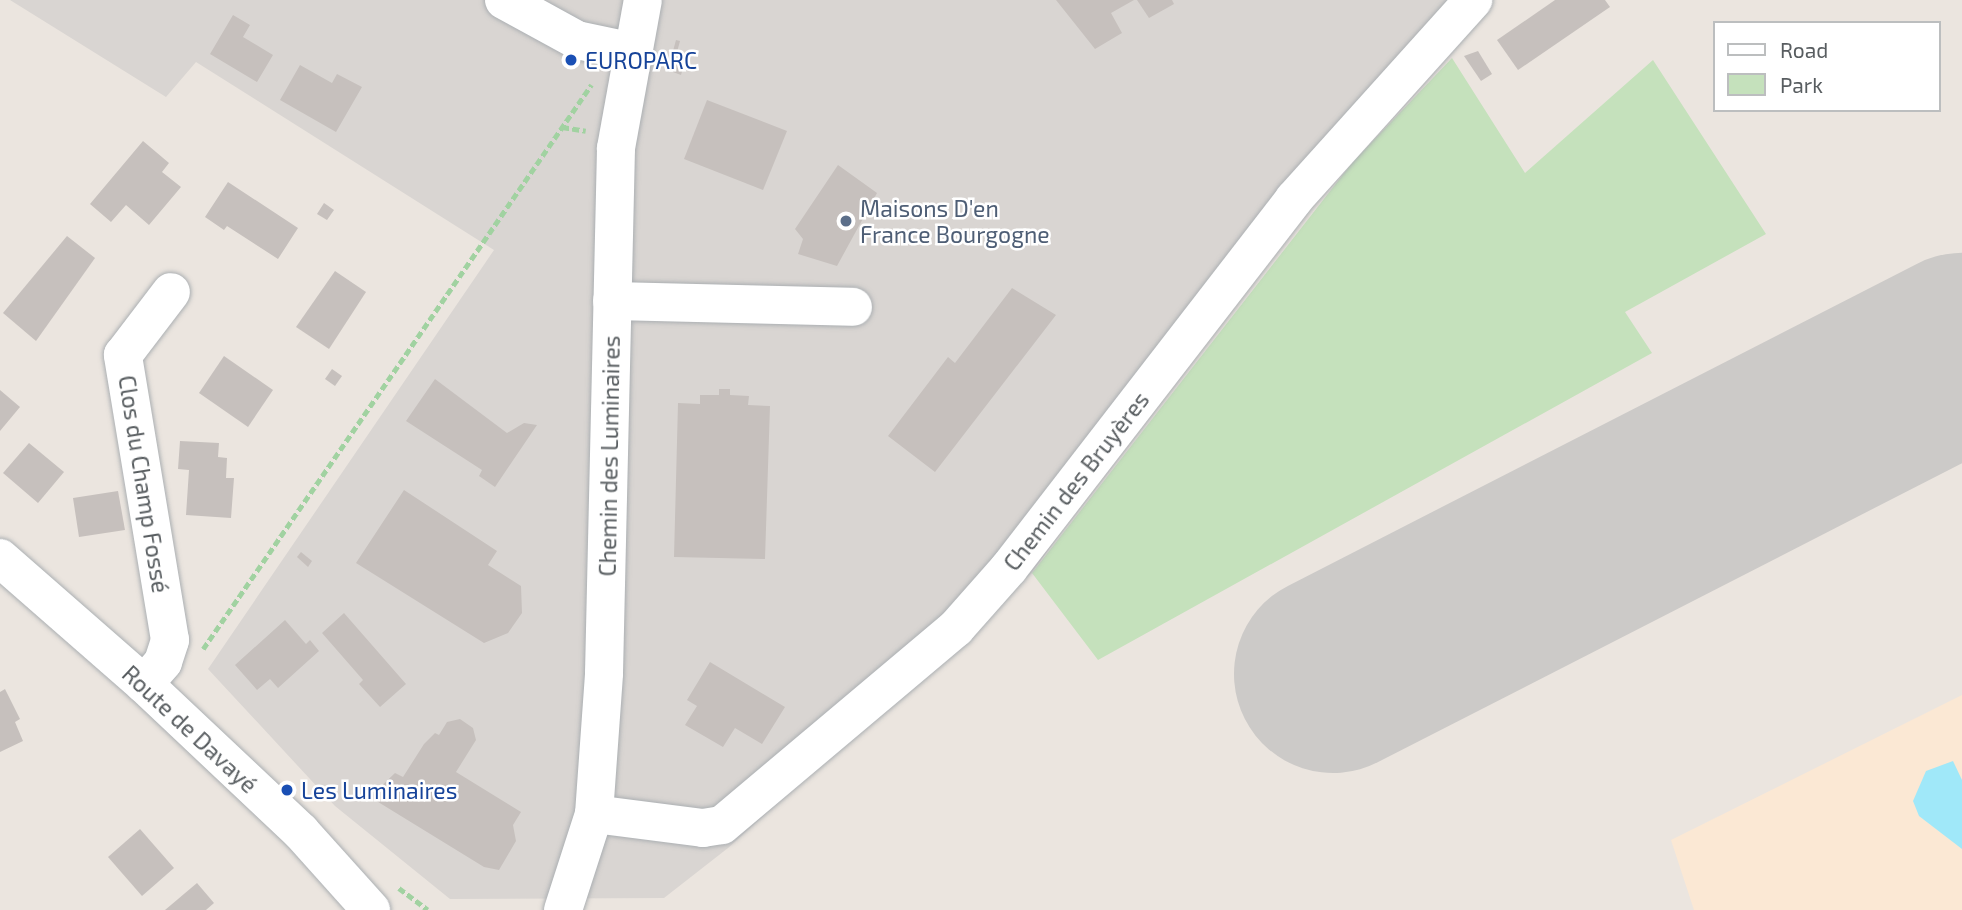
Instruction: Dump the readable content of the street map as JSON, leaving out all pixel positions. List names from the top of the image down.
{
  "streets": {
    "street": [
      "Chemin des Luminaires",
      "Chemin des Bruyères",
      "Clos du Champ Fossé",
      "Route de Davayé"
    ]
  },
  "crossings": [
    ["Chemin des Luminaires", "Chemin des Bruyères"],
    ["Clos du Champ Fossé", "Route de Davayé"]
  ],
  "places": ["EUROPARC", "Maisons D'en France Bourgogne", "Les Luminaires"],
  "legend": ["Road", "Park"]
}
